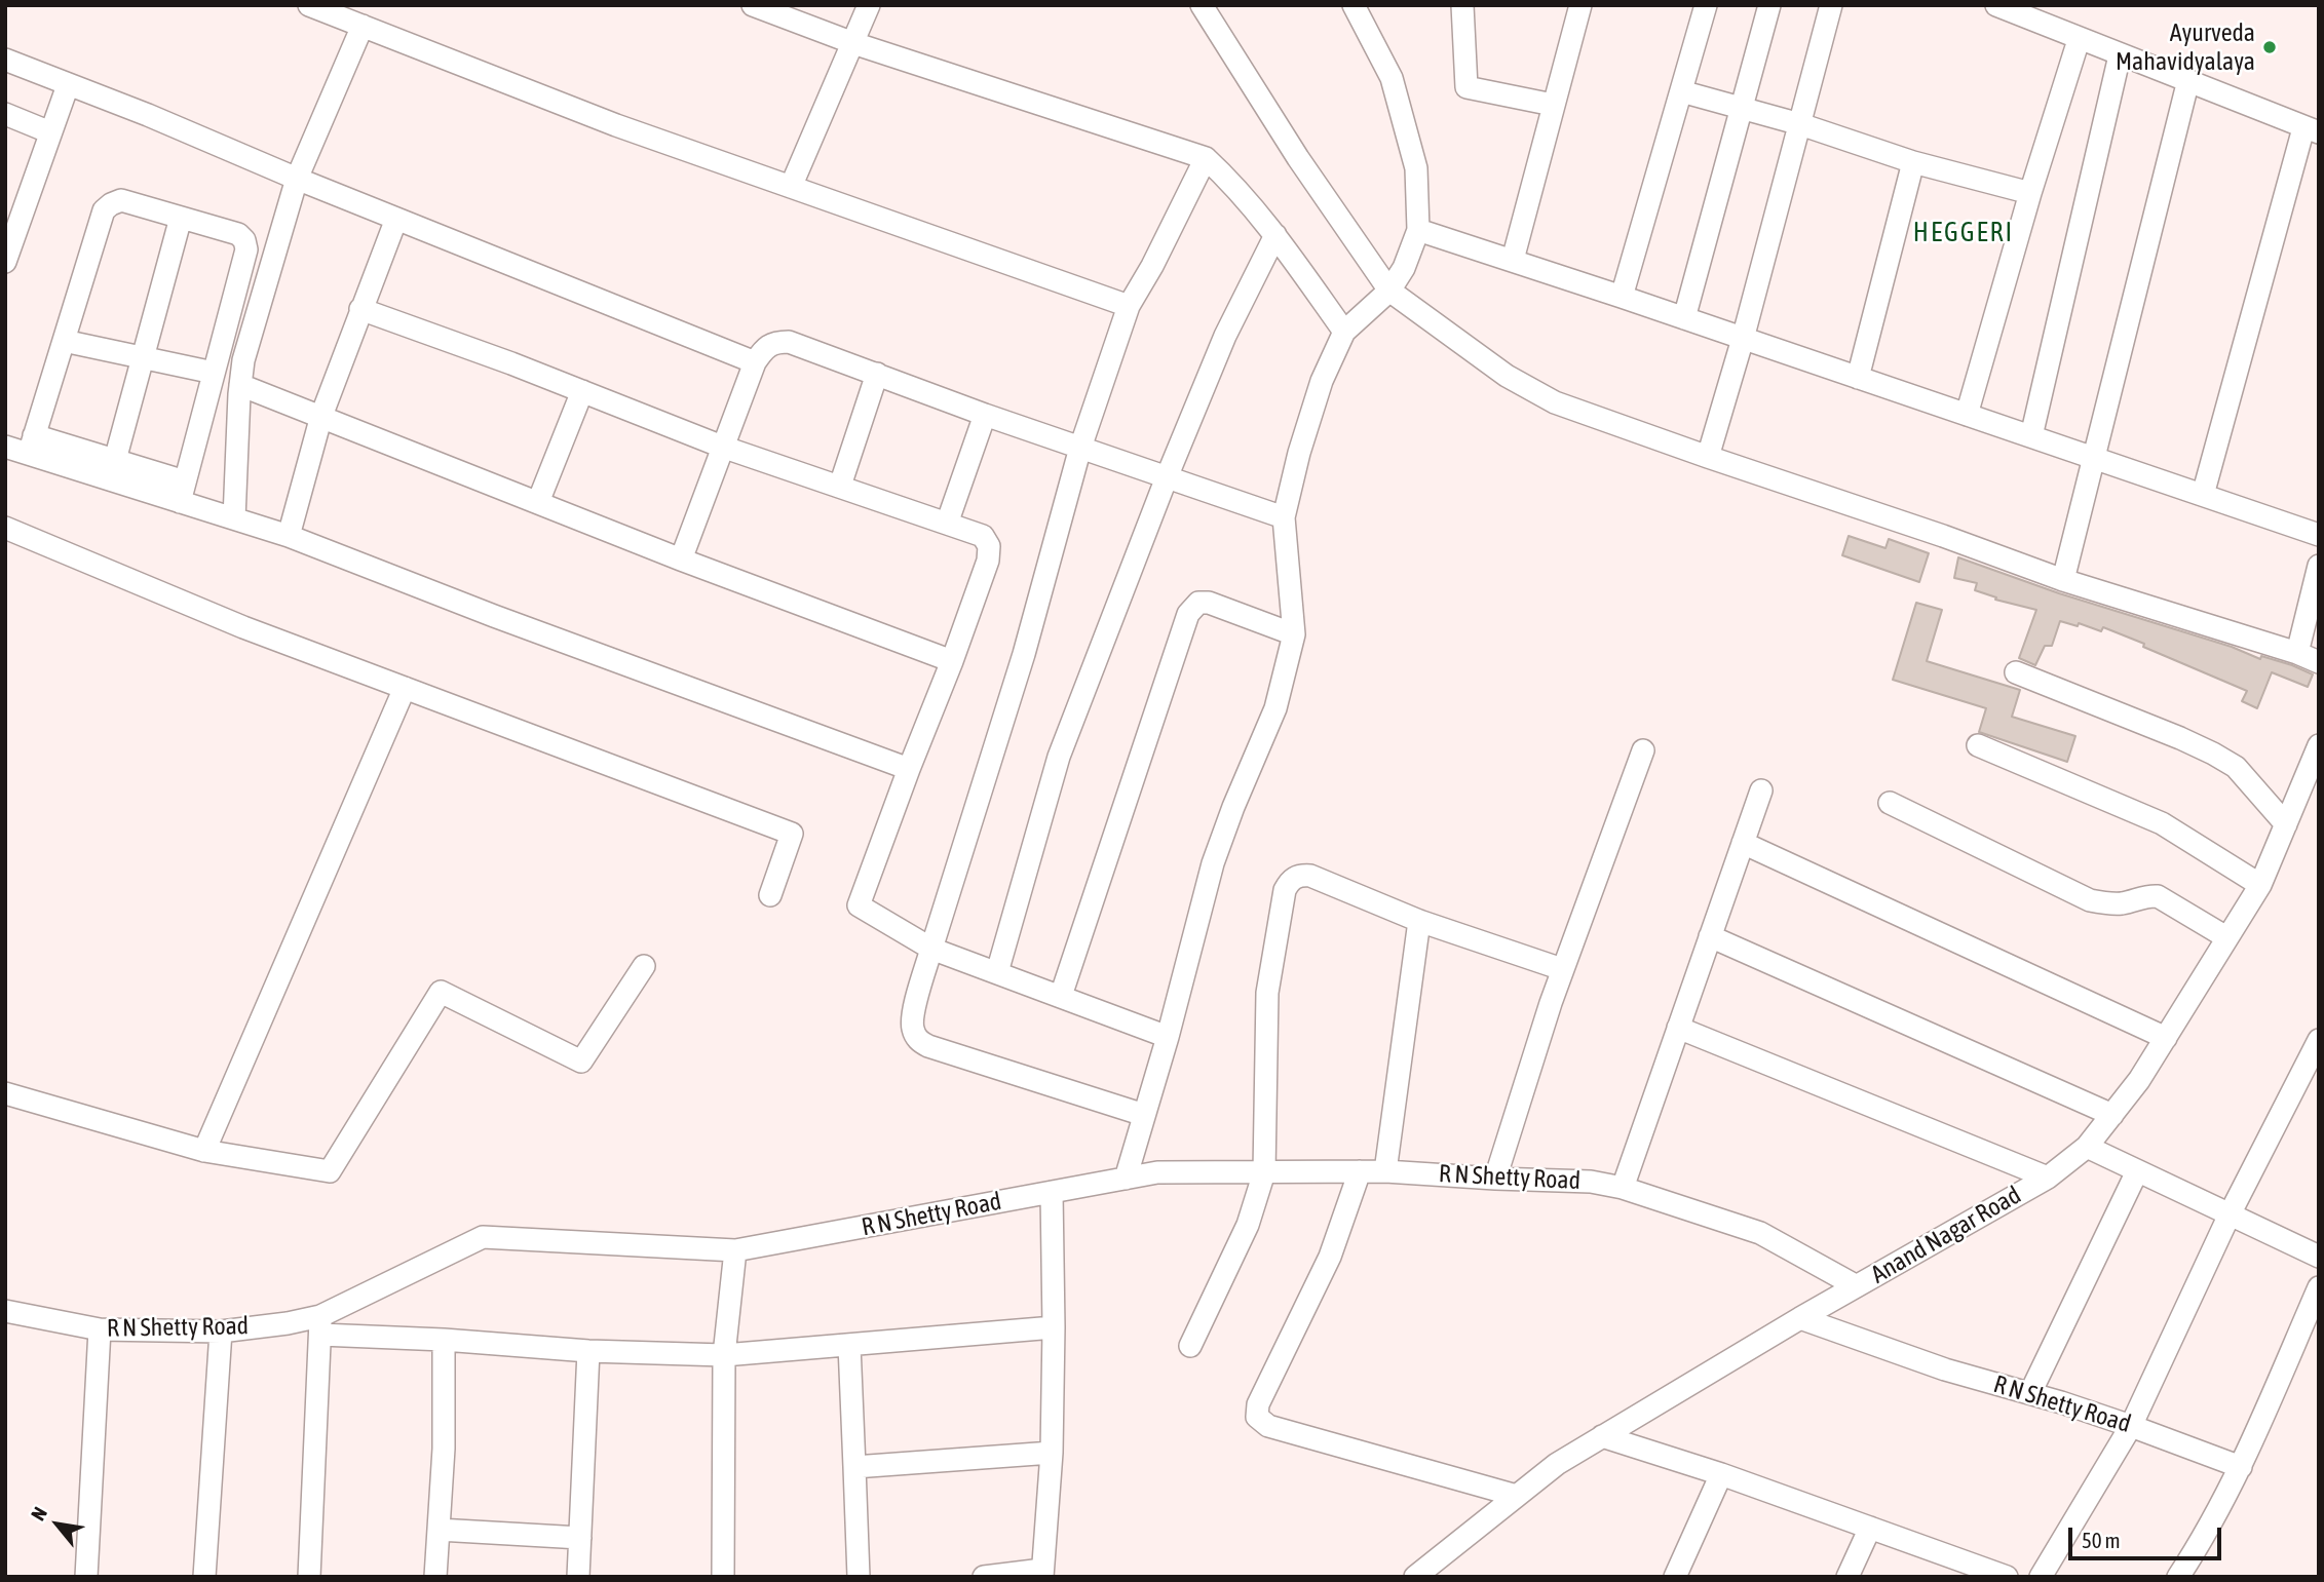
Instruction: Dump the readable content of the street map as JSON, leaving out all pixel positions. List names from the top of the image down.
{
  "streets": {
    "street": ["R N Shetty Road", "Anand Nagar Road"]
  },
  "crossings": [
    ["R N Shetty Road", "Anand Nagar Road"]
  ],
  "districts": ["HEGGERI"],
  "places": ["Ayurveda Mahavidyalaya"],
  "scale_bar": "50 m",
  "north": "top left"
}
